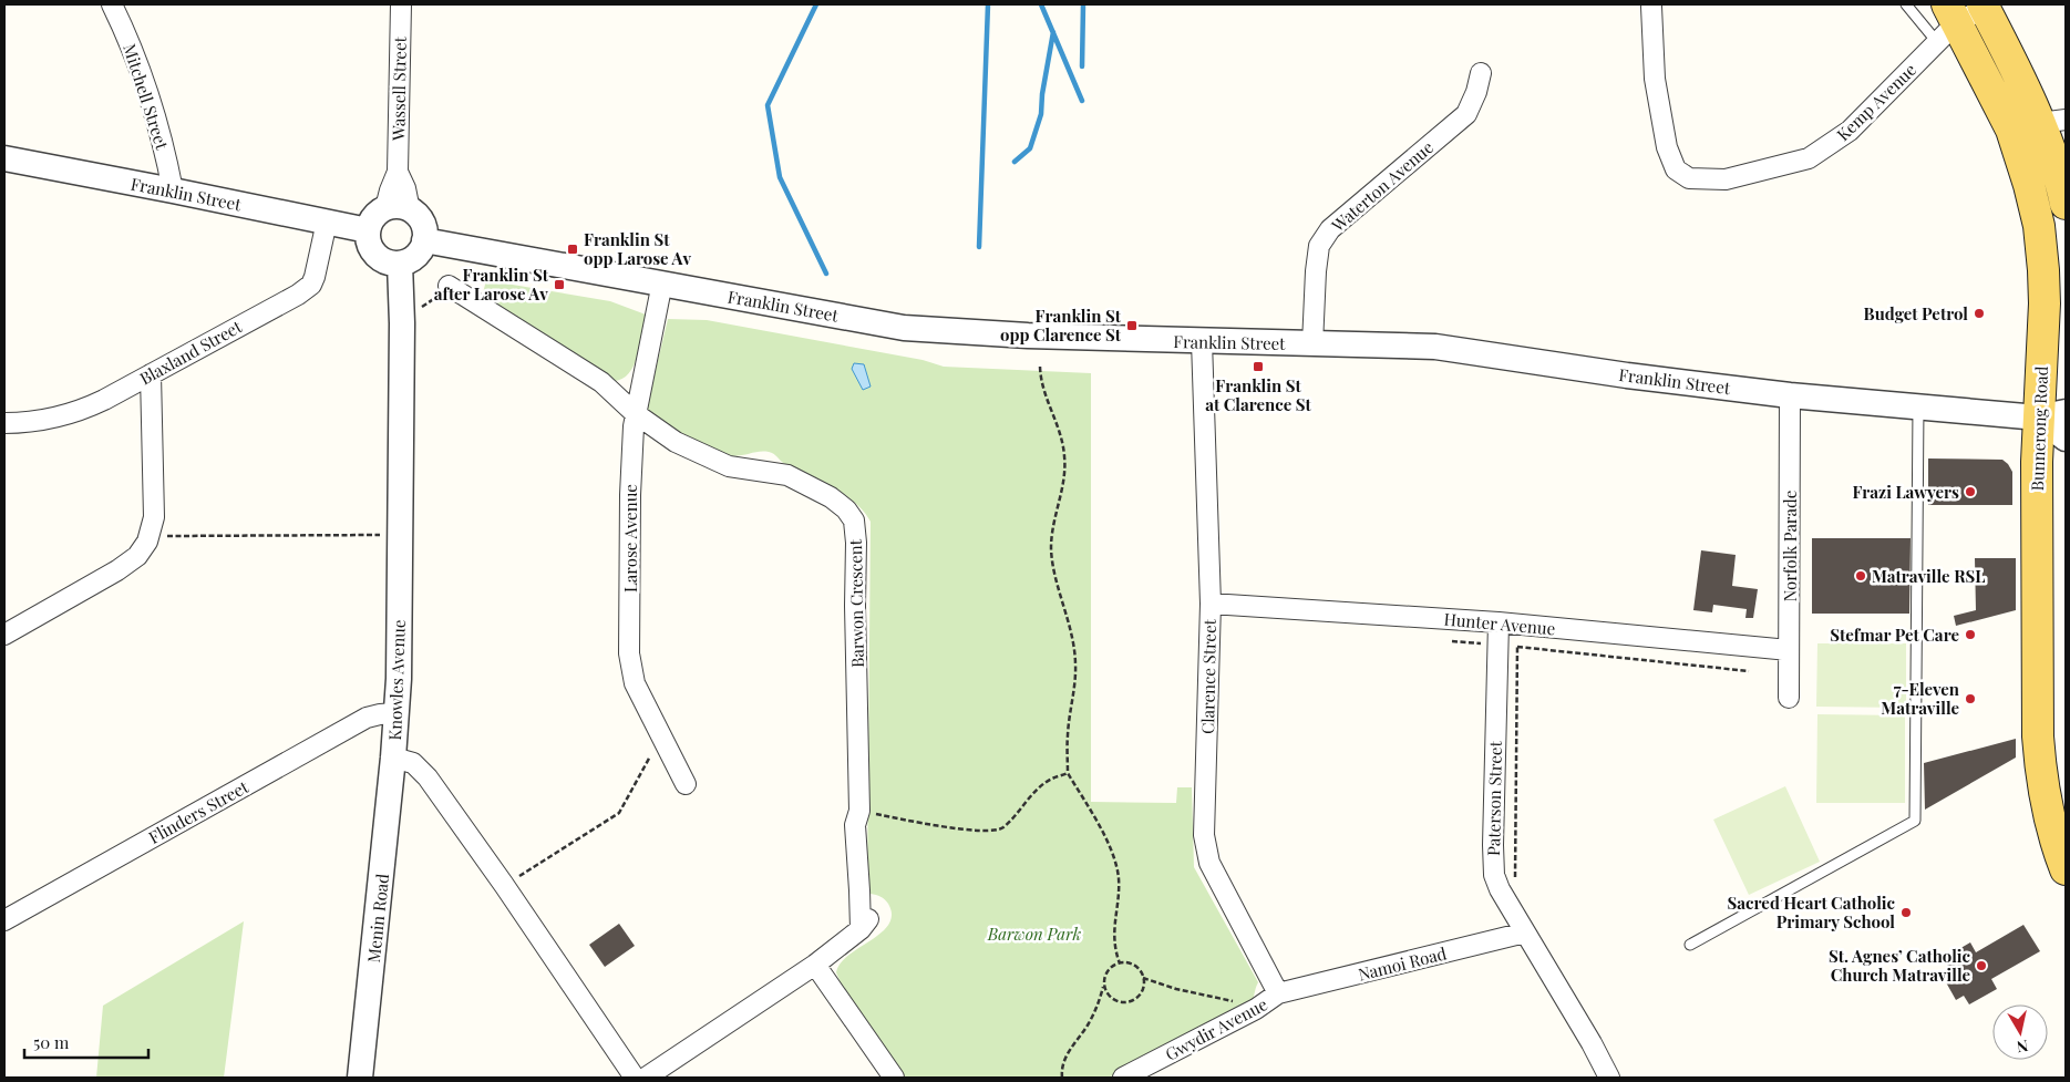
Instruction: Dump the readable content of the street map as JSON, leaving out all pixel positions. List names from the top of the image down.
{
  "streets": {
    "main road": ["Bunnerong Road"],
    "street": [
      "Wassell Street",
      "Mitchell Street",
      "Kemp Avenue",
      "Waterton Avenue",
      "Franklin Street",
      "Blaxland Street",
      "Larose Avenue",
      "Norfolk Parade",
      "Barwon Crescent",
      "Hunter Avenue",
      "Clarence Street",
      "Knowles Avenue",
      "Paterson Street",
      "Flinders Street",
      "Menin Road",
      "Namoi Road",
      "Gwydir Avenue"
    ]
  },
  "crossings": [
    ["Wassell Street", "Franklin Street"],
    ["Wassell Street", "Knowles Avenue"],
    ["Mitchell Street", "Franklin Street"],
    ["Kemp Avenue", "Bunnerong Road"],
    ["Waterton Avenue", "Franklin Street"],
    ["Franklin Street", "Blaxland Street"],
    ["Franklin Street", "Bunnerong Road"],
    ["Franklin Street", "Larose Avenue"],
    ["Franklin Street", "Norfolk Parade"],
    ["Franklin Street", "Clarence Street"],
    ["Franklin Street", "Knowles Avenue"],
    ["Larose Avenue", "Barwon Crescent"],
    ["Norfolk Parade", "Hunter Avenue"],
    ["Hunter Avenue", "Clarence Street"],
    ["Hunter Avenue", "Paterson Street"],
    ["Clarence Street", "Namoi Road"],
    ["Clarence Street", "Gwydir Avenue"],
    ["Knowles Avenue", "Flinders Street"],
    ["Knowles Avenue", "Menin Road"],
    ["Paterson Street", "Namoi Road"],
    ["Namoi Road", "Gwydir Avenue"]
  ],
  "parks": ["Barwon Park"],
  "places": {
    "transit": [
      "Franklin St opp Larose Av",
      "Franklin St after Larose Av",
      "Franklin St opp Clarence St",
      "Franklin St at Clarence St"
    ],
    "other": [
      "Budget Petrol",
      "Frazi Lawyers",
      "Matraville RSL",
      "Stefmar Pet Care",
      "7-Eleven Matraville",
      "Sacred Heart Catholic Primary School",
      "St. Agnes’ Catholic Church Matraville"
    ]
  },
  "scale_bar": "50 m",
  "north": "bottom"
}
